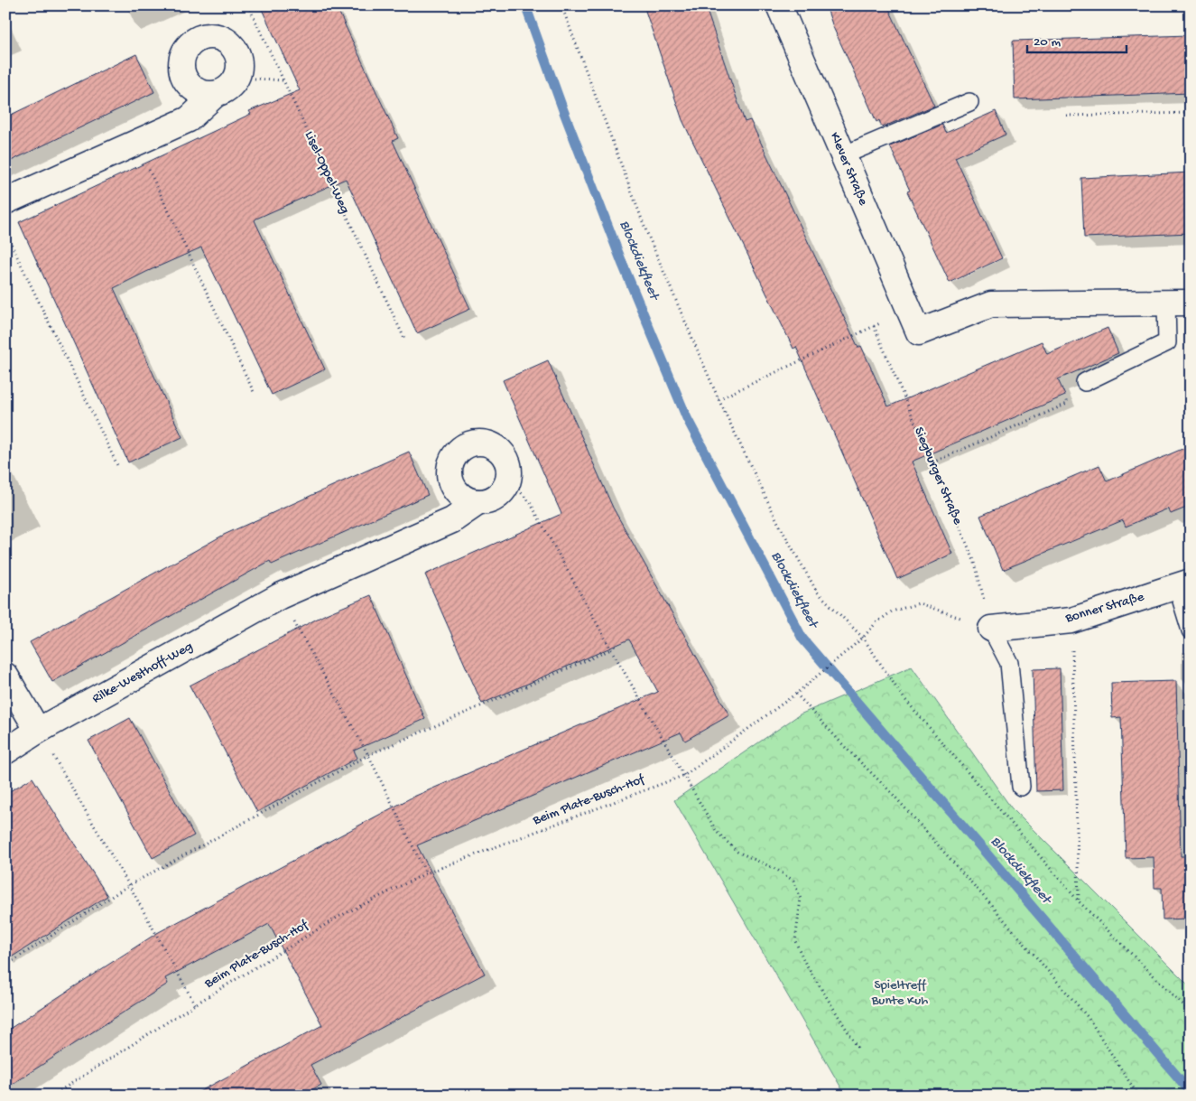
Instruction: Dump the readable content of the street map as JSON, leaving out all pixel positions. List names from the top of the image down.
{
  "streets": {
    "street": ["Klever Straße", "Bonner Straße", "Rilke-Westhoff-Weg"],
    "path": ["Lisel-Oppel-Weg", "Siegburger Straße", "Beim Plate-Busch-Hof"]
  },
  "crossings": [
    ["Siegburger Straße", "Bonner Straße"],
    ["Siegburger Straße", "Beim Plate-Busch-Hof"],
    ["Bonner Straße", "Beim Plate-Busch-Hof"],
    ["Rilke-Westhoff-Weg", "Beim Plate-Busch-Hof"]
  ],
  "water": ["Blockdiekfleet"],
  "parks": ["Spieltreff Bunte Kuh"],
  "scale_bar": "20 m"
}
